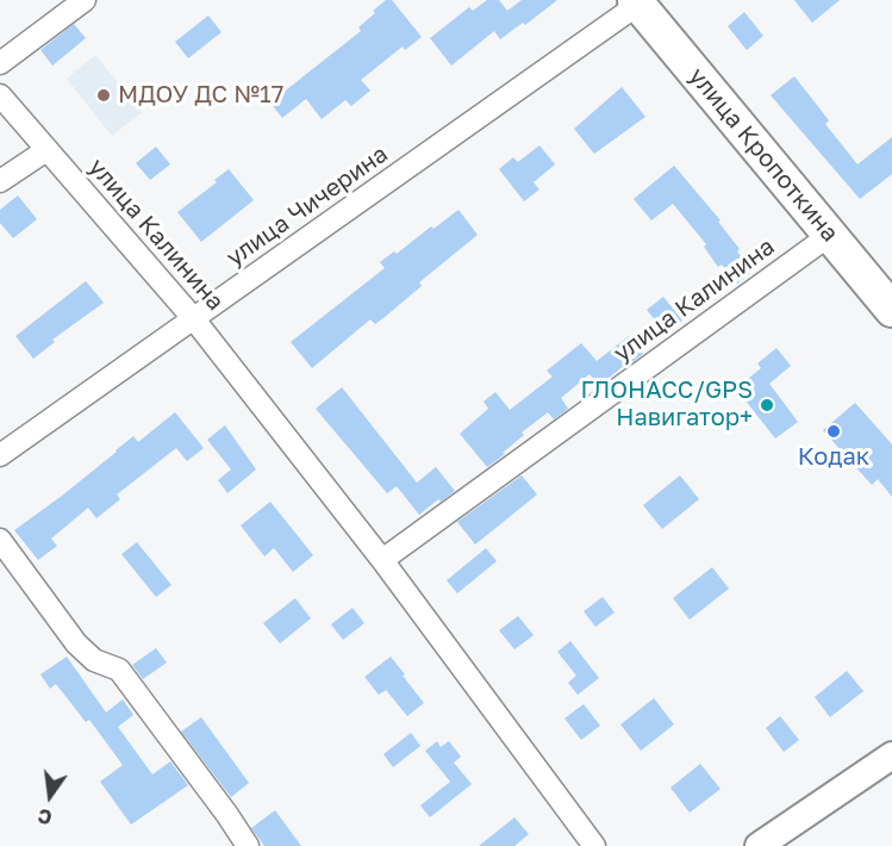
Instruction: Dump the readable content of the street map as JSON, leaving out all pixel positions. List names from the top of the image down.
{
  "streets": {
    "main road": ["улица Кропоткина"],
    "street": ["улица Чичерина", "улица Калинина"]
  },
  "crossings": [
    ["улица Кропоткина", "улица Чичерина"],
    ["улица Кропоткина", "улица Калинина"],
    ["улица Чичерина", "улица Калинина"]
  ],
  "places": ["МДОУ ДС №17", "ГЛОНАСС/GPS Навигатор+", "Кодак"],
  "north": "bottom"
}
